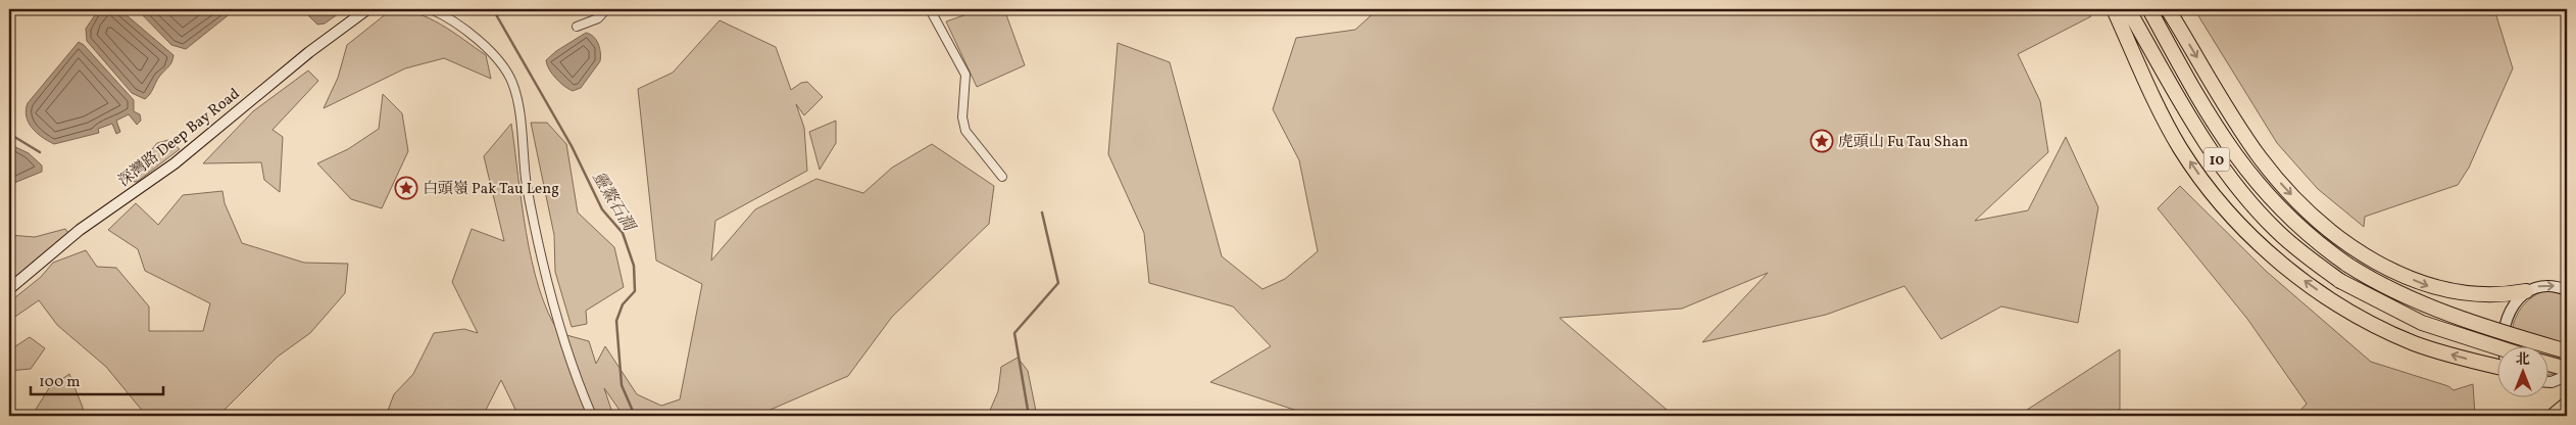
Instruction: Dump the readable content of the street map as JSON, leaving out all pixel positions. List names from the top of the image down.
{
  "streets": {
    "highway": ["10"],
    "street": ["深灣路 Deep Bay Road"]
  },
  "water": ["靈鰲石澗"],
  "places": {
    "place": ["虎頭山 Fu Tau Shan", "白頭嶺 Pak Tau Leng"]
  },
  "scale_bar": "100 m",
  "north": "top"
}
